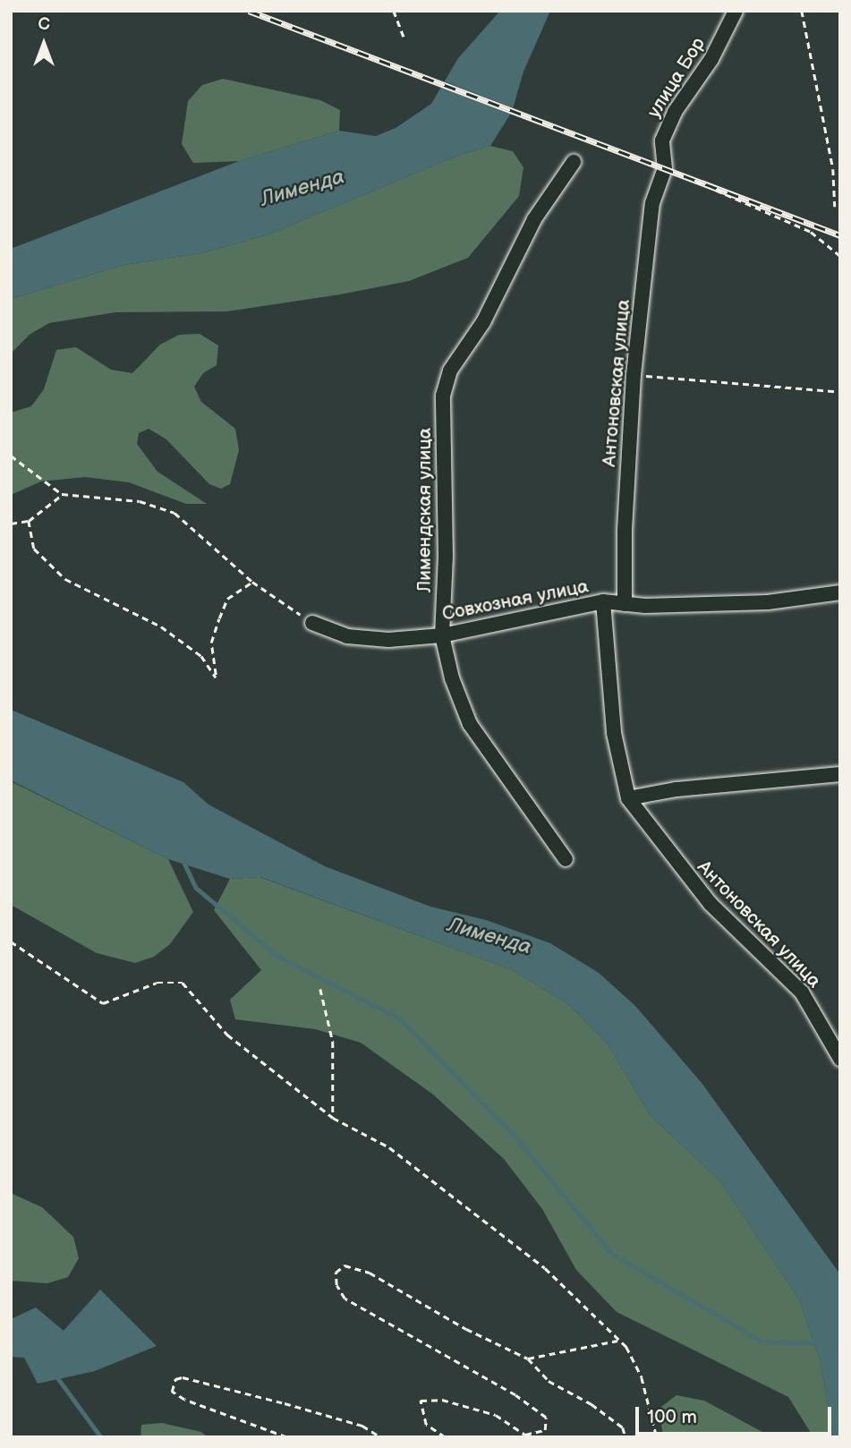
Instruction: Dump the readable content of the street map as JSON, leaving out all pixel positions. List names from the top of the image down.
{
  "streets": {
    "street": [
      "улица Бор",
      "Антоновская улица",
      "Лимендская улица",
      "Совхозная улица"
    ]
  },
  "crossings": [
    ["улица Бор", "Антоновская улица"],
    ["Антоновская улица", "Совхозная улица"],
    ["Лимендская улица", "Совхозная улица"]
  ],
  "water": ["Лименда"],
  "scale_bar": "100 m",
  "north": "top"
}
